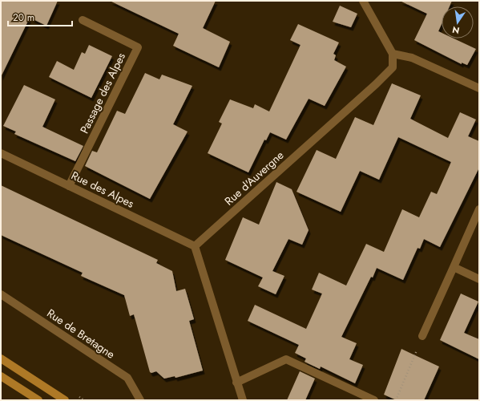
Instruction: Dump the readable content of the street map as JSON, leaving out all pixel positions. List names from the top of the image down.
{
  "streets": {
    "street": [
      "Passage des Alpes",
      "Rue d'Auvergne",
      "Rue des Alpes",
      "Rue de Bretagne"
    ]
  },
  "crossings": [
    ["Passage des Alpes", "Rue des Alpes"],
    ["Rue d'Auvergne", "Rue des Alpes"]
  ],
  "scale_bar": "20 m",
  "north": "bottom"
}
